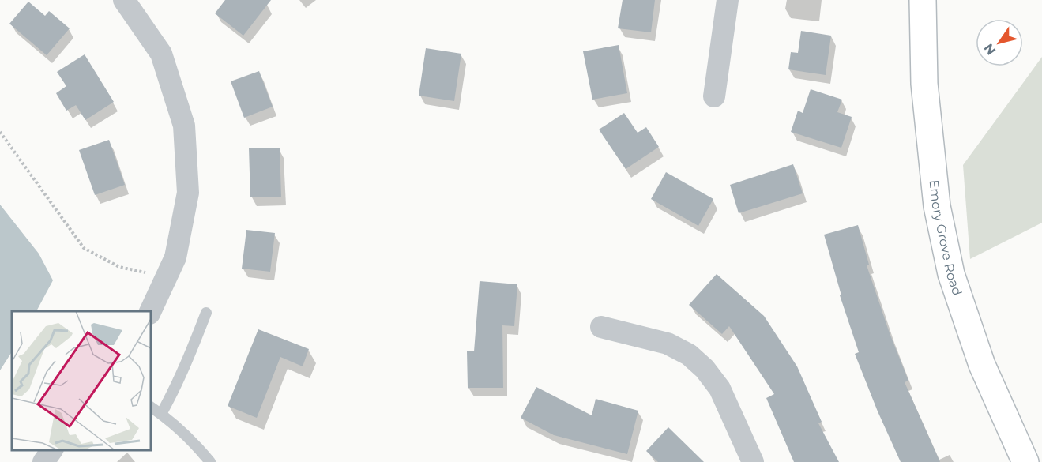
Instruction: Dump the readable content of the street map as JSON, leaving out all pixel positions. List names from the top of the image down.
{
  "streets": {
    "street": ["Emory Grove Road"]
  },
  "north": "bottom left"
}
